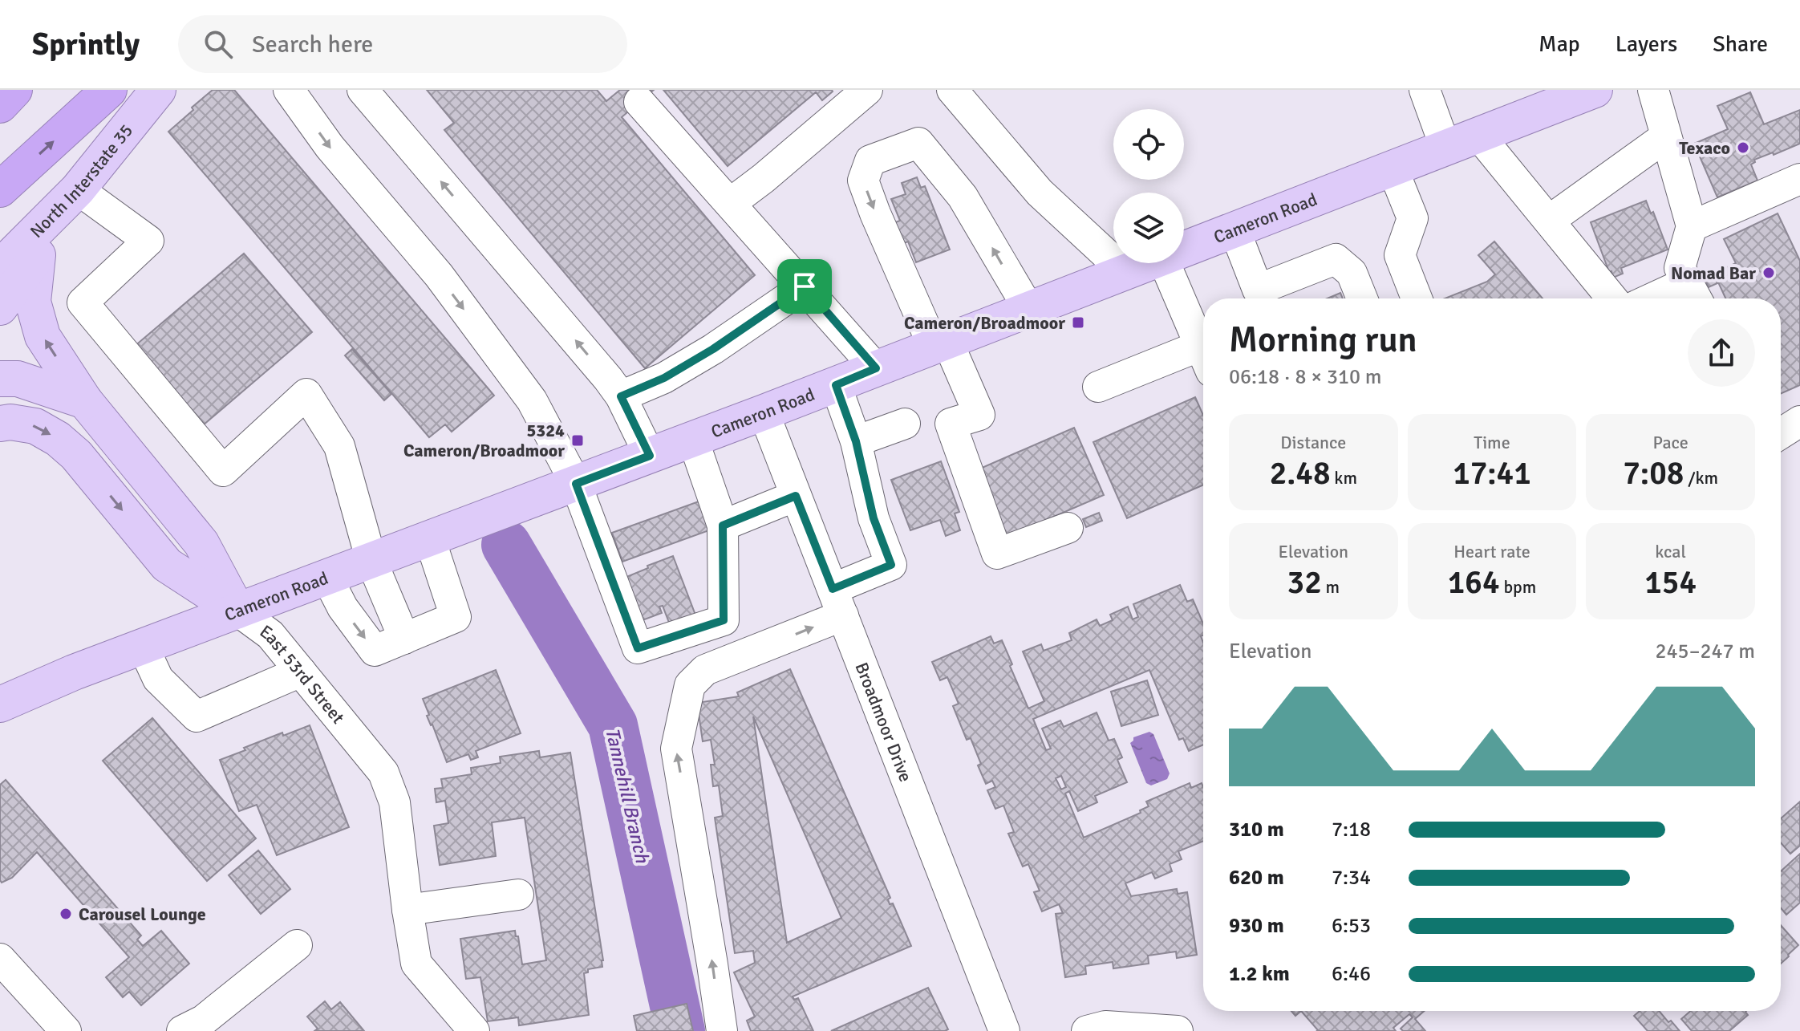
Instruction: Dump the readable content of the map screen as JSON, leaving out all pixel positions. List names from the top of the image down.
{
  "streets": {
    "main road": ["North Interstate 35", "Cameron Road", "East 53rd Street"],
    "street": ["Broadmoor Drive"]
  },
  "crossings": [
    ["Cameron Road", "East 53rd Street"],
    ["Cameron Road", "Broadmoor Drive"]
  ],
  "water": ["Tannehill Branch"],
  "places": {
    "other": ["Texaco", "Nomad Bar", "Carousel Lounge"],
    "transit": ["Cameron/Broadmoor", "5324 Cameron/Broadmoor"]
  },
  "page": {
    "header": "Sprintly",
    "search": "Search here",
    "nav": ["Map", "Layers", "Share"],
    "heading": ["Morning run", "06:18 · 8 × 310 m"],
    "stats": [
      ["Distance", "2.48 km"],
      ["Time", "17:41"],
      ["Pace", "7:08 /km"],
      ["Elevation", "32 m"],
      ["Heart rate", "164 bpm"],
      ["kcal", "154"]
    ],
    "chart": ["Elevation", "245–247 m"],
    "list": [
      {
        "name": "310 m",
        "note": "7:18"
      },
      {
        "name": "620 m",
        "note": "7:34"
      },
      {
        "name": "930 m",
        "note": "6:53"
      },
      {
        "name": "1.2 km",
        "note": "6:46"
      }
    ]
  }
}
